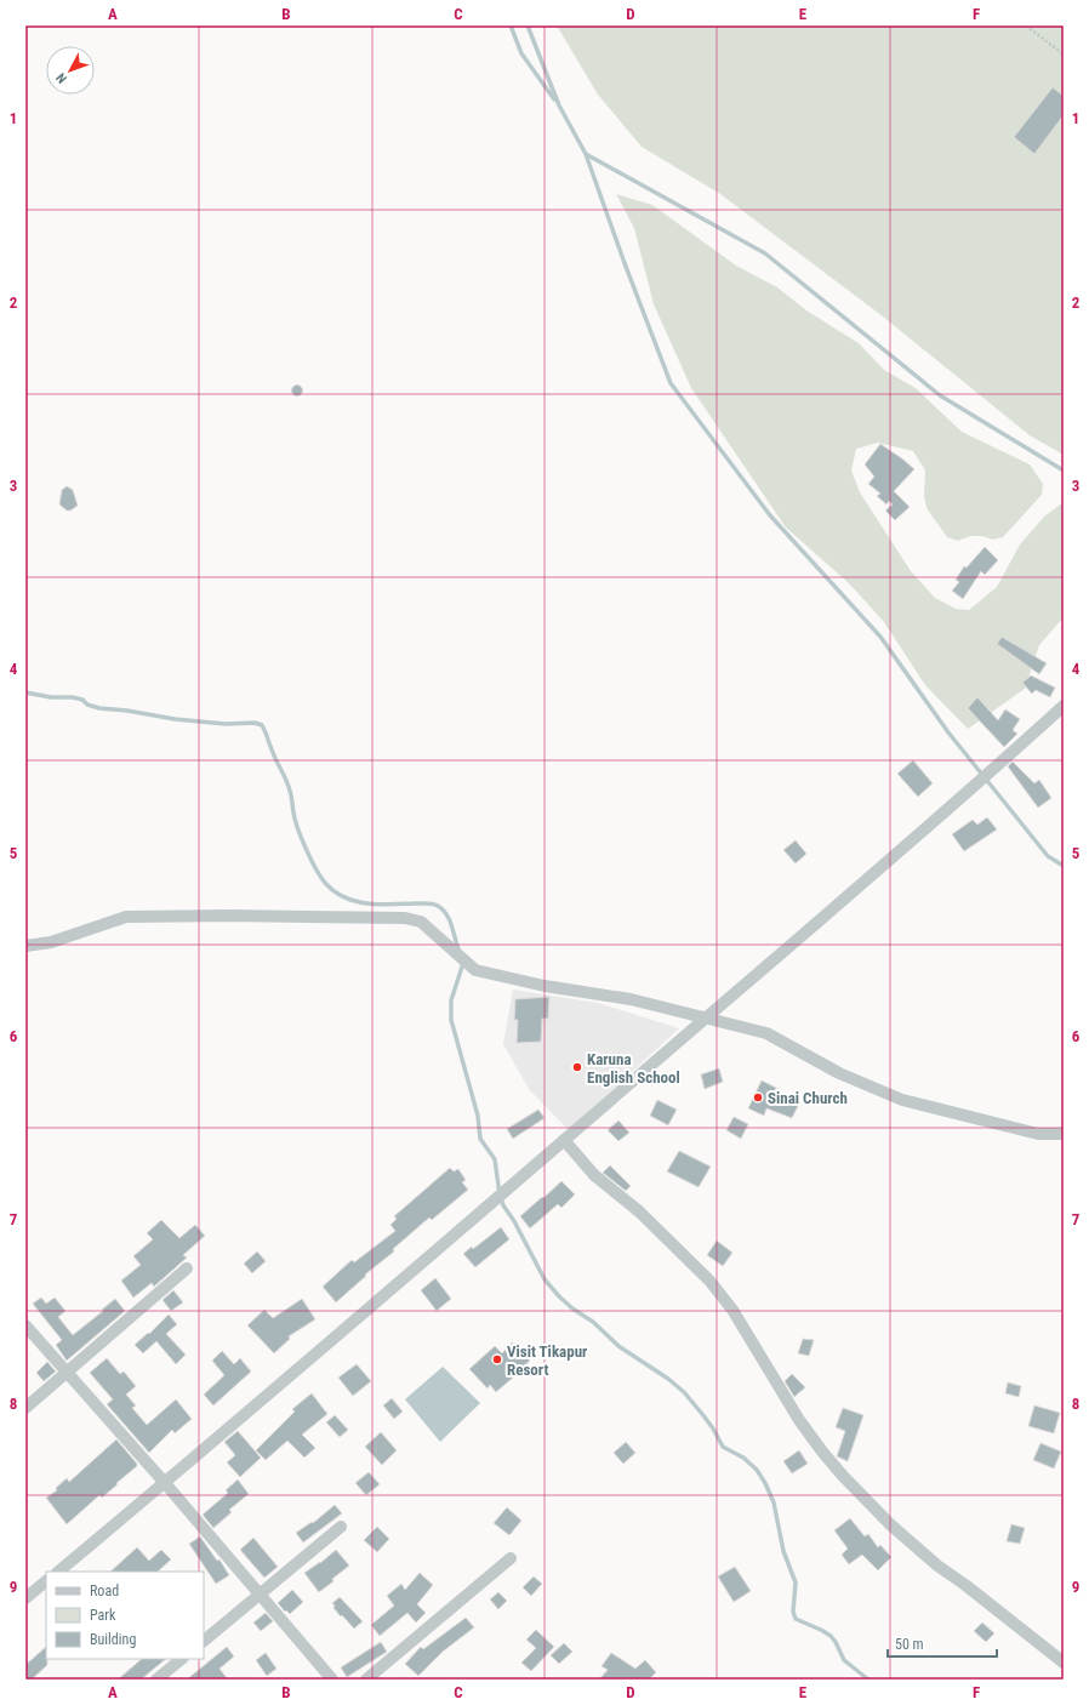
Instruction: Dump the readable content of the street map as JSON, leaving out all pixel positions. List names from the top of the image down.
{
  "places": ["Karuna English School", "Sinai Church", "Visit Tikapur Resort"],
  "legend": ["Road", "Park", "Building"],
  "scale_bar": "50 m",
  "north": "bottom left",
  "grid": {
    "columns": [
      "A",
      "B",
      "C",
      "D",
      "E",
      "F"
    ],
    "rows": [
      "1",
      "2",
      "3",
      "4",
      "5",
      "6",
      "7",
      "8",
      "9"
    ]
  }
}
